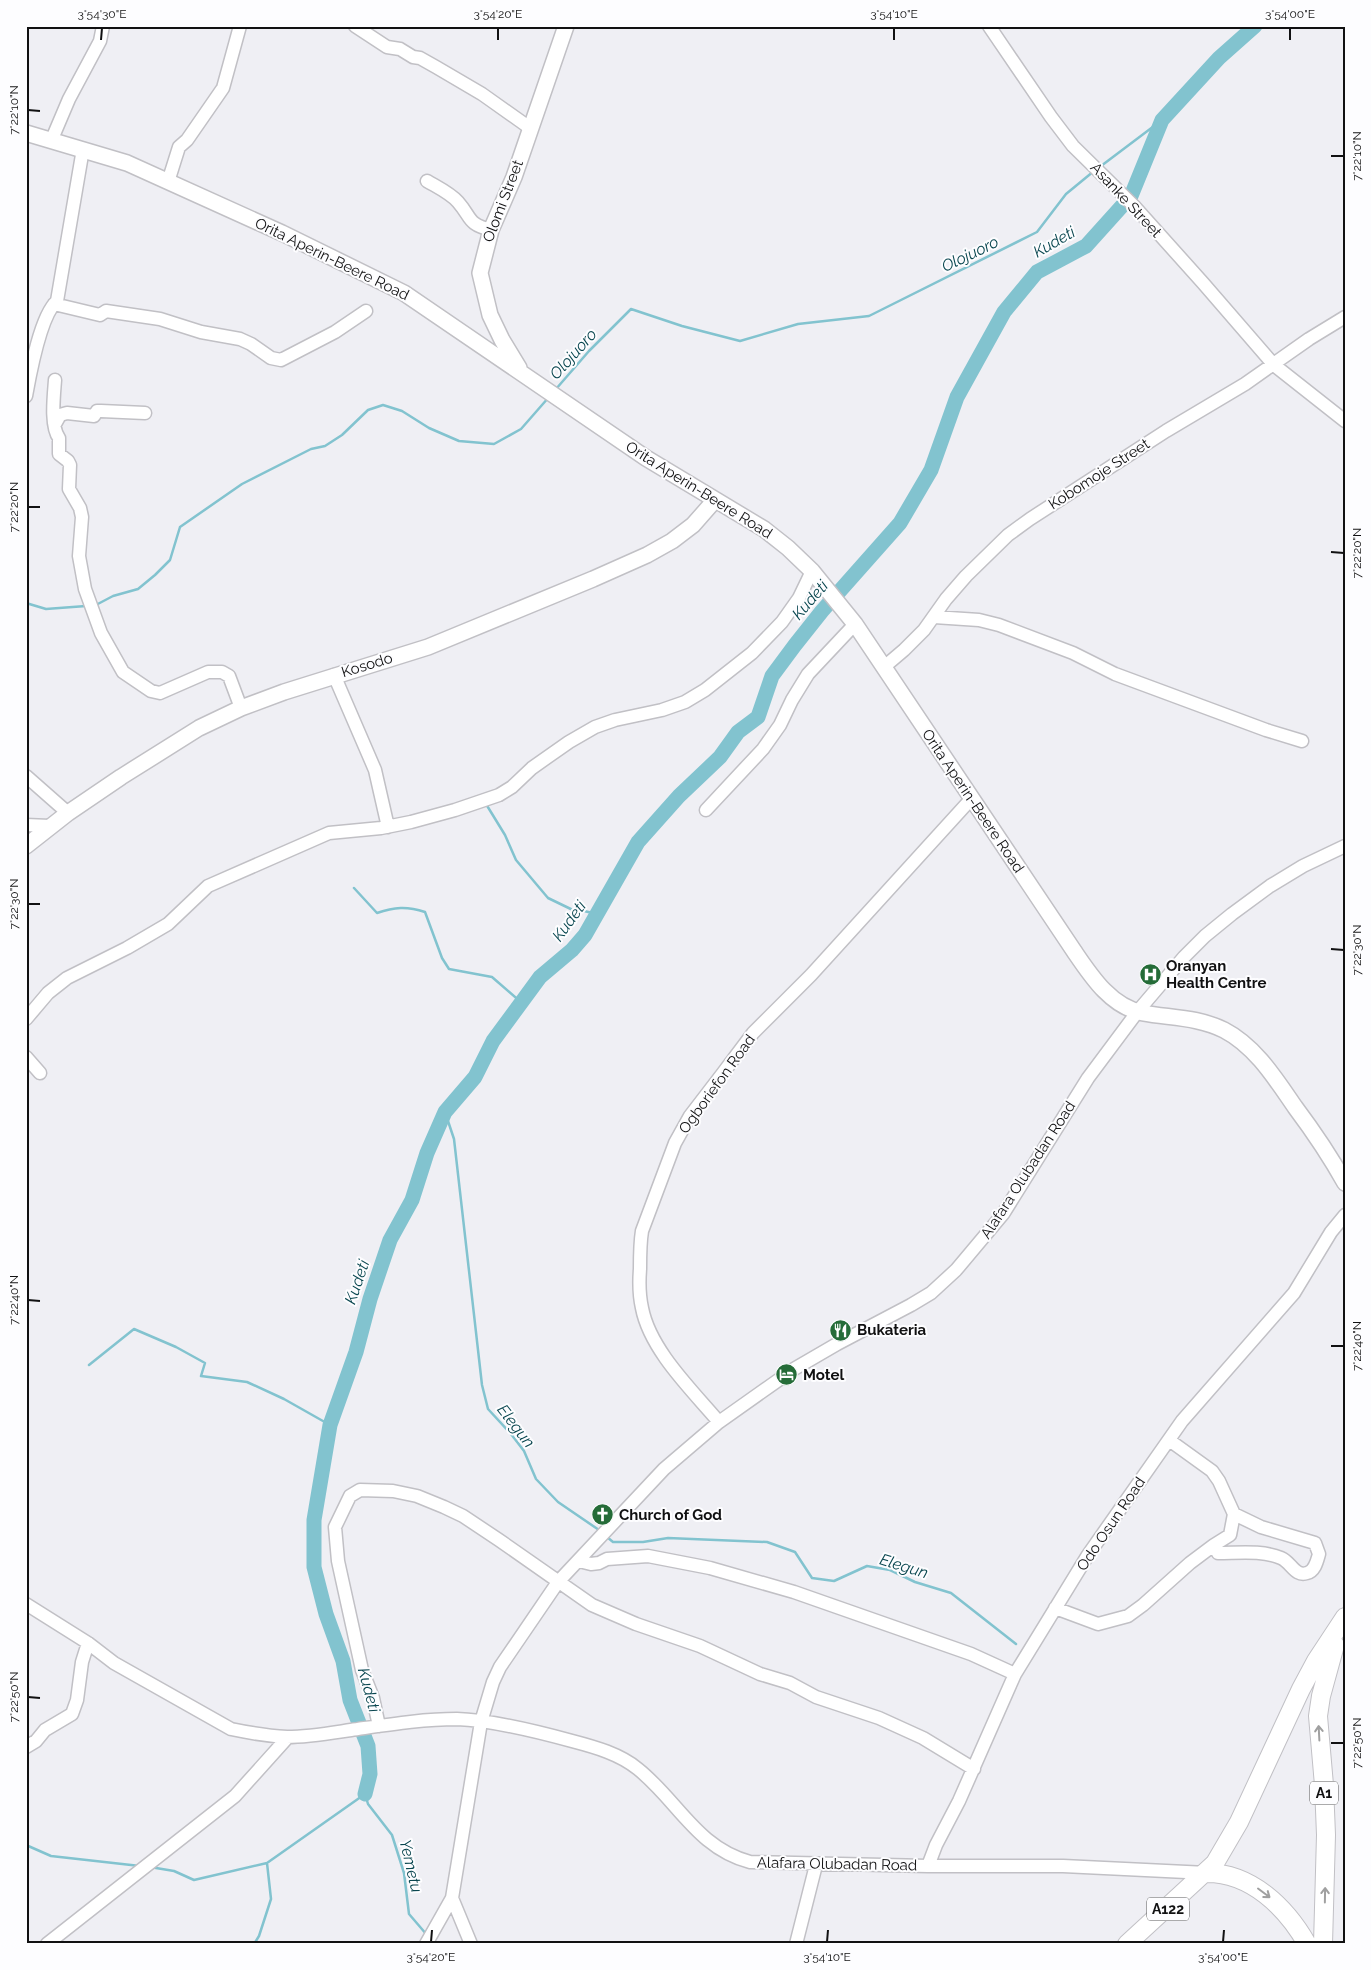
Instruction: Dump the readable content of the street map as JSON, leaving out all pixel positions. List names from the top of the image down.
{
  "streets": {
    "highway": ["A1", "A122"],
    "main road": ["Olomi Street", "Orita Aperin-Beere Road", "Kosodo"],
    "street": [
      "Asanke Street",
      "Kobomoje Street",
      "Ogboriefon Road",
      "Alafara Olubadan Road",
      "Odo Osun Road"
    ]
  },
  "crossings": [
    ["Asanke Street", "Kobomoje Street"],
    ["Olomi Street", "Orita Aperin-Beere Road"],
    ["Orita Aperin-Beere Road", "Kobomoje Street"],
    ["Orita Aperin-Beere Road", "Kosodo"],
    ["Orita Aperin-Beere Road", "Ogboriefon Road"],
    ["Orita Aperin-Beere Road", "Alafara Olubadan Road"],
    ["Ogboriefon Road", "Alafara Olubadan Road"],
    ["Alafara Olubadan Road", "Odo Osun Road"],
    ["Alafara Olubadan Road", "A1"],
    ["Alafara Olubadan Road", "A122"],
    ["A1", "A122"]
  ],
  "water": [
    "Kudeti",
    "Olojuoro",
    "Elegun",
    "Yemetu"
  ],
  "places": {
    "hospital": ["Oranyan Health Centre"],
    "restaurant": ["Bukateria"],
    "hotel": ["Motel"],
    "church": ["Church of God"]
  },
  "coordinates": [
    "3°54'30\"E",
    "3°54'20\"E",
    "3°54'10\"E",
    "3°54'00\"E",
    "7°22'10\"N",
    "7°22'20\"N",
    "7°22'30\"N",
    "7°22'40\"N",
    "7°22'50\"N"
  ]
}
